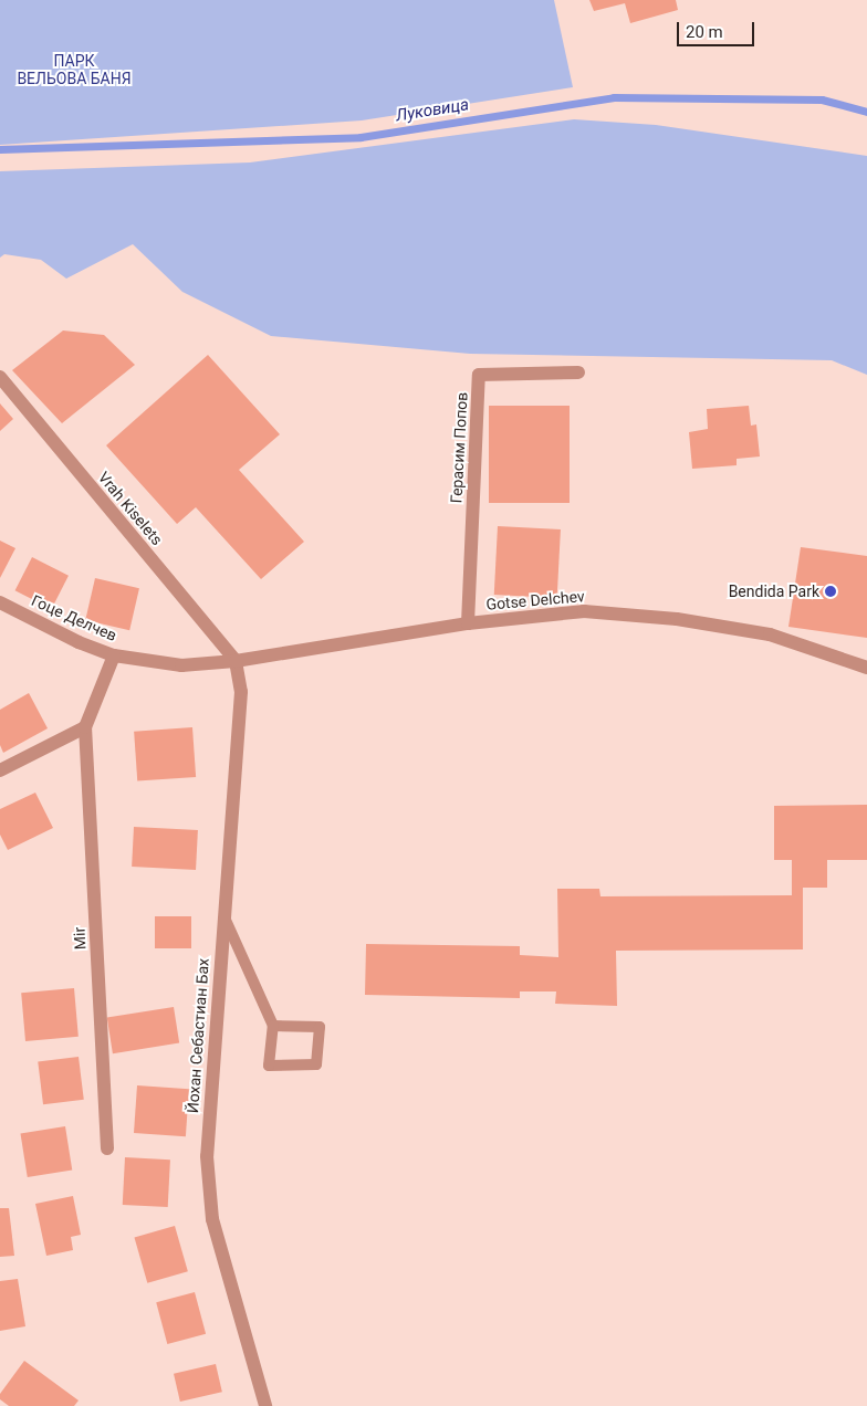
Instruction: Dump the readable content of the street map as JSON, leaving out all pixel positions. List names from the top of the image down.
{
  "streets": {
    "street": [
      "Герасим Попов",
      "Vrah Kiselets",
      "Gotse Delchev",
      "Гоце Делчев",
      "Mir",
      "Йохан Себастиан Бах"
    ]
  },
  "crossings": [
    ["Герасим Попов", "Gotse Delchev"],
    ["Vrah Kiselets", "Gotse Delchev"],
    ["Vrah Kiselets", "Гоце Делчев"],
    ["Vrah Kiselets", "Йохан Себастиан Бах"],
    ["Gotse Delchev", "Гоце Делчев"],
    ["Gotse Delchev", "Йохан Себастиан Бах"],
    ["Гоце Делчев", "Mir"],
    ["Гоце Делчев", "Йохан Себастиан Бах"]
  ],
  "water": ["Луковица"],
  "parks": ["ПАРК ВЕЛЬОВА БАНЯ"],
  "places": ["Bendida Park"],
  "scale_bar": "20 m"
}
